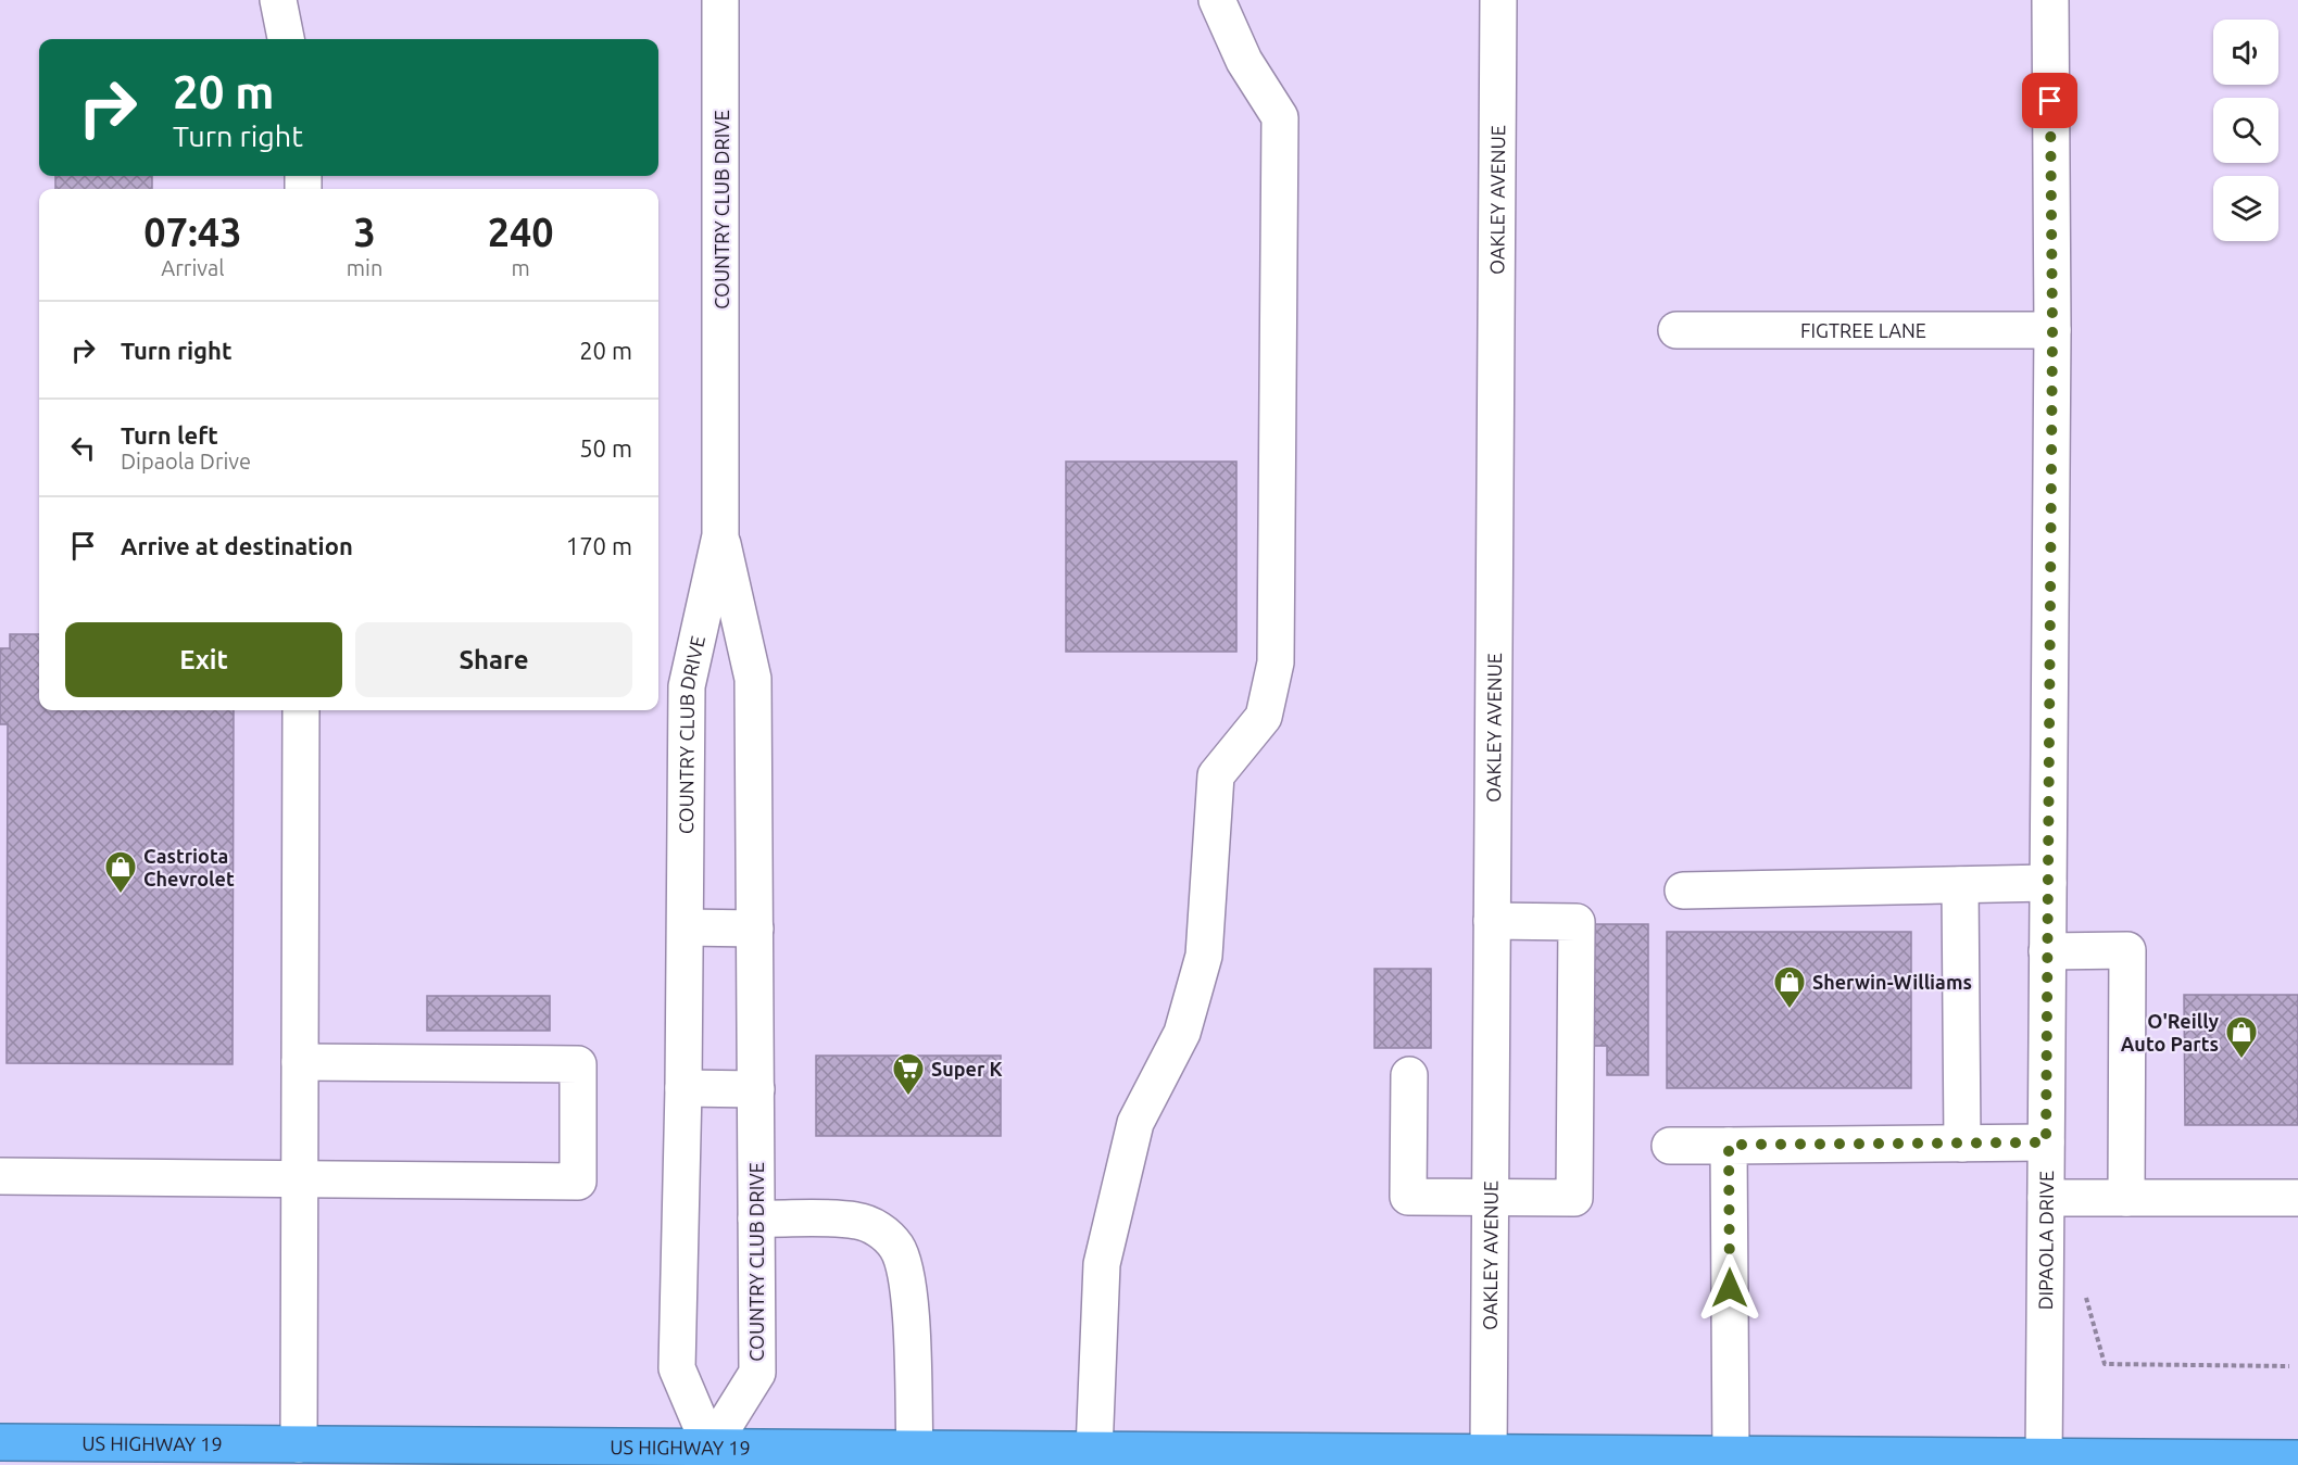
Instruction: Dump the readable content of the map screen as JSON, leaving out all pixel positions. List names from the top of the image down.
{
  "streets": {
    "highway": ["US HIGHWAY 19"],
    "street": [
      "OAKLEY AVENUE",
      "COUNTRY CLUB DRIVE",
      "FIGTREE LANE",
      "DIPAOLA DRIVE"
    ]
  },
  "crossings": [
    ["OAKLEY AVENUE", "US HIGHWAY 19"],
    ["COUNTRY CLUB DRIVE", "US HIGHWAY 19"],
    ["FIGTREE LANE", "DIPAOLA DRIVE"],
    ["DIPAOLA DRIVE", "US HIGHWAY 19"]
  ],
  "places": {
    "shop": ["Castriota Chevrolet", "Sherwin-Williams", "O'Reilly Auto Parts"],
    "supermarket": ["Super K"]
  },
  "page": {
    "turn": ["20 m", "Turn right"],
    "eta": [
      "07:43",
      "Arrival",
      "3",
      "min",
      "240",
      "m"
    ],
    "list": [
      {
        "name": "Turn right",
        "value": "20 m"
      },
      {
        "name": "Turn left",
        "note": "Dipaola Drive",
        "value": "50 m"
      },
      {
        "name": "Arrive at destination",
        "value": "170 m"
      }
    ],
    "buttons": ["Exit", "Share"]
  }
}
